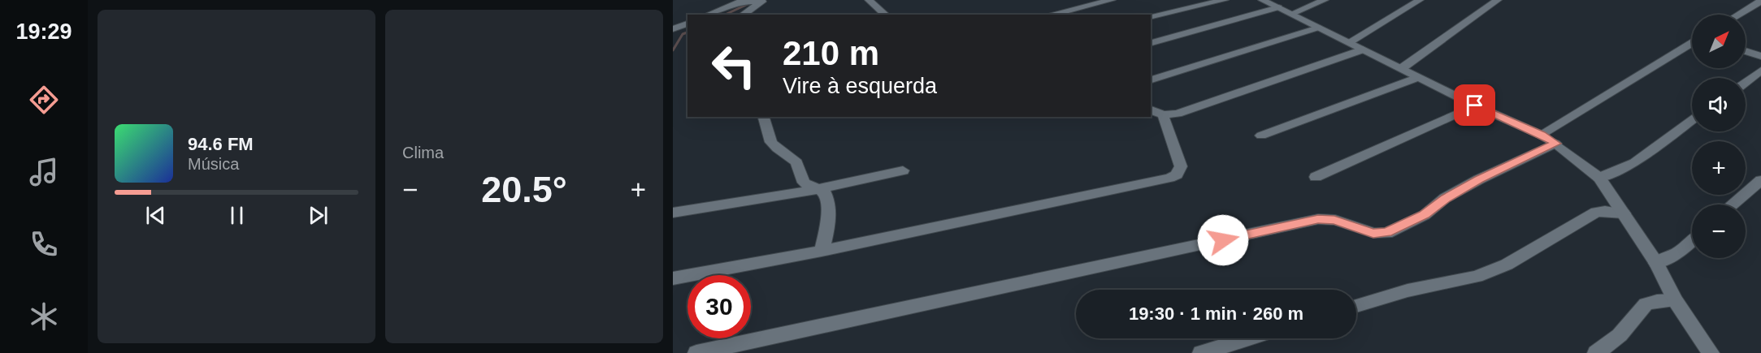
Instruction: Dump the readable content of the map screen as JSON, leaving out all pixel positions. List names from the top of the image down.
{
  "north": "top right",
  "page": {
    "tabs": "19:29",
    "tile": "Clima",
    "map_buttons": ["+", "−"],
    "turn": ["210 m", "Vire à esquerda"],
    "song": ["94.6 FM", "Música"],
    "heat": ["−", "20.5°", "+"],
    "limit": "30",
    "trip": "19:30 · 1 min · 260 m"
  }
}
